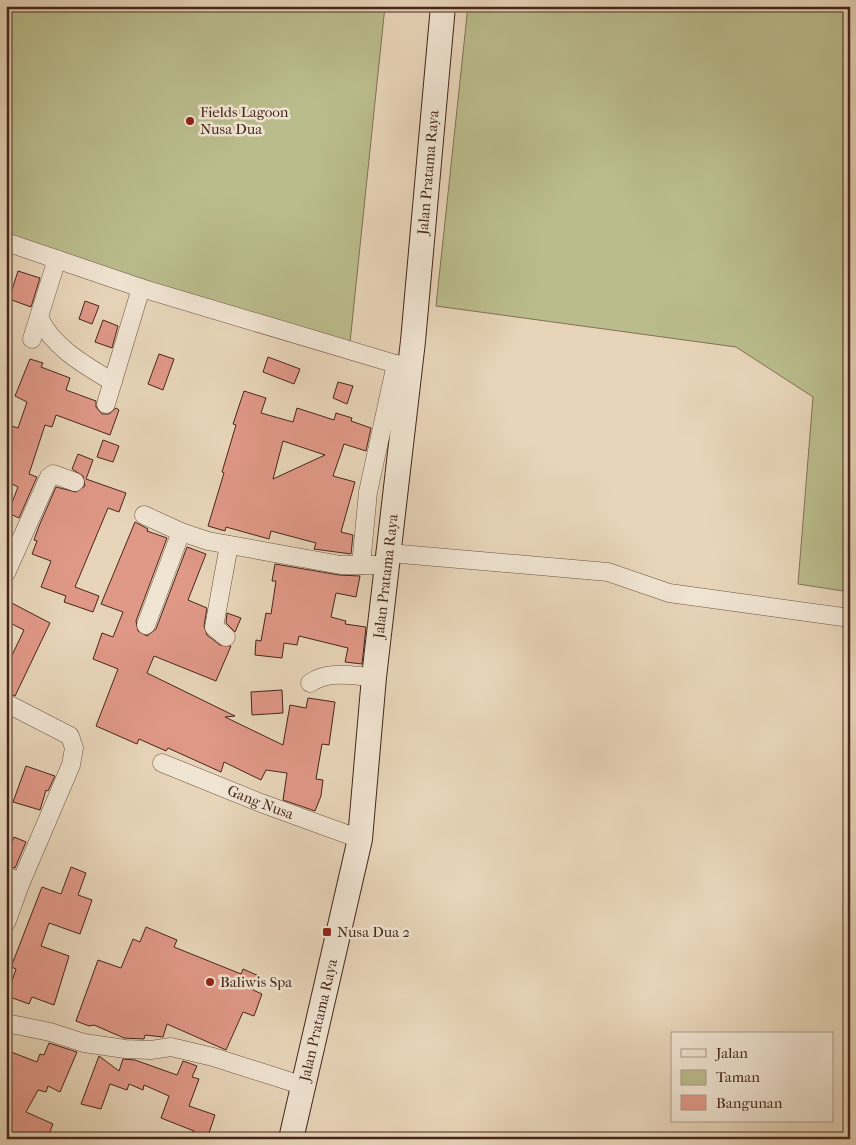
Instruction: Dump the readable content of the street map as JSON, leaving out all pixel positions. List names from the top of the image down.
{
  "streets": {
    "main road": ["Jalan Pratama Raya"],
    "street": ["Gang Nusa"]
  },
  "crossings": [
    ["Jalan Pratama Raya", "Gang Nusa"]
  ],
  "places": {
    "other": ["Fields Lagoon Nusa Dua", "Baliwis Spa"],
    "transit": ["Nusa Dua 2"]
  },
  "legend": ["Jalan", "Taman", "Bangunan"]
}
